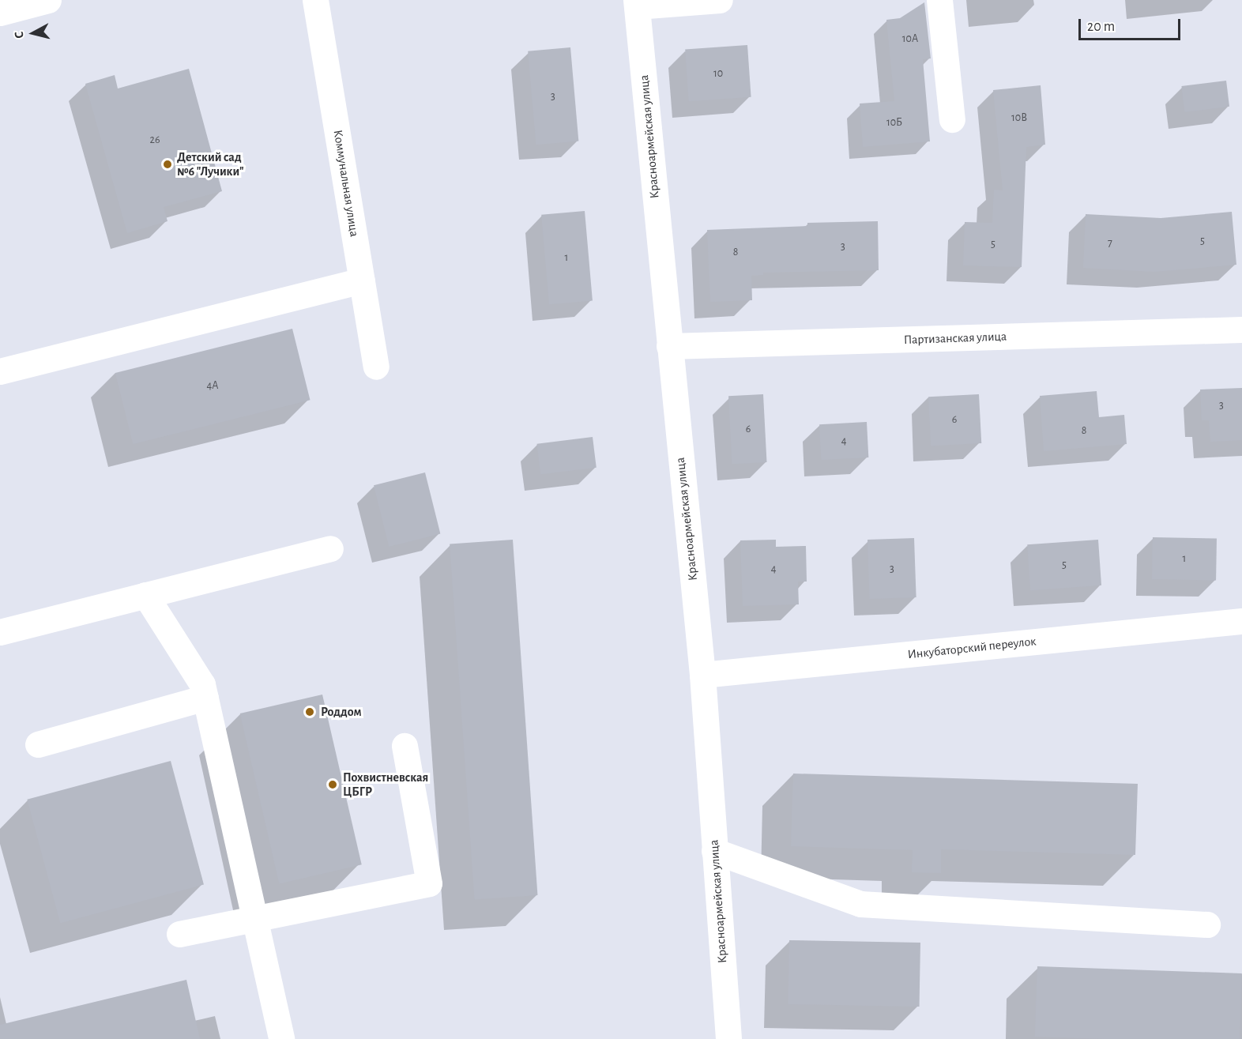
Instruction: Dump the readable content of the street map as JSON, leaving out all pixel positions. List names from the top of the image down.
{
  "streets": {
    "street": [
      "Красноармейская улица",
      "Коммунальная улица",
      "Партизанская улица",
      "Инкубаторский переулок"
    ]
  },
  "crossings": [
    ["Красноармейская улица", "Партизанская улица"],
    ["Красноармейская улица", "Инкубаторский переулок"]
  ],
  "places": ["Детский сад №6 \"Лучики\"", "Роддом", "Похвистневская ЦБГР"],
  "house_numbers": [
    "10А",
    "10",
    "3",
    "10В",
    "10Б",
    "26",
    "5",
    "7",
    "5",
    "3",
    "8",
    "1",
    "4А",
    "3",
    "6",
    "6",
    "8",
    "4",
    "1",
    "5",
    "4",
    "3"
  ],
  "scale_bar": "20 m",
  "north": "left"
}
